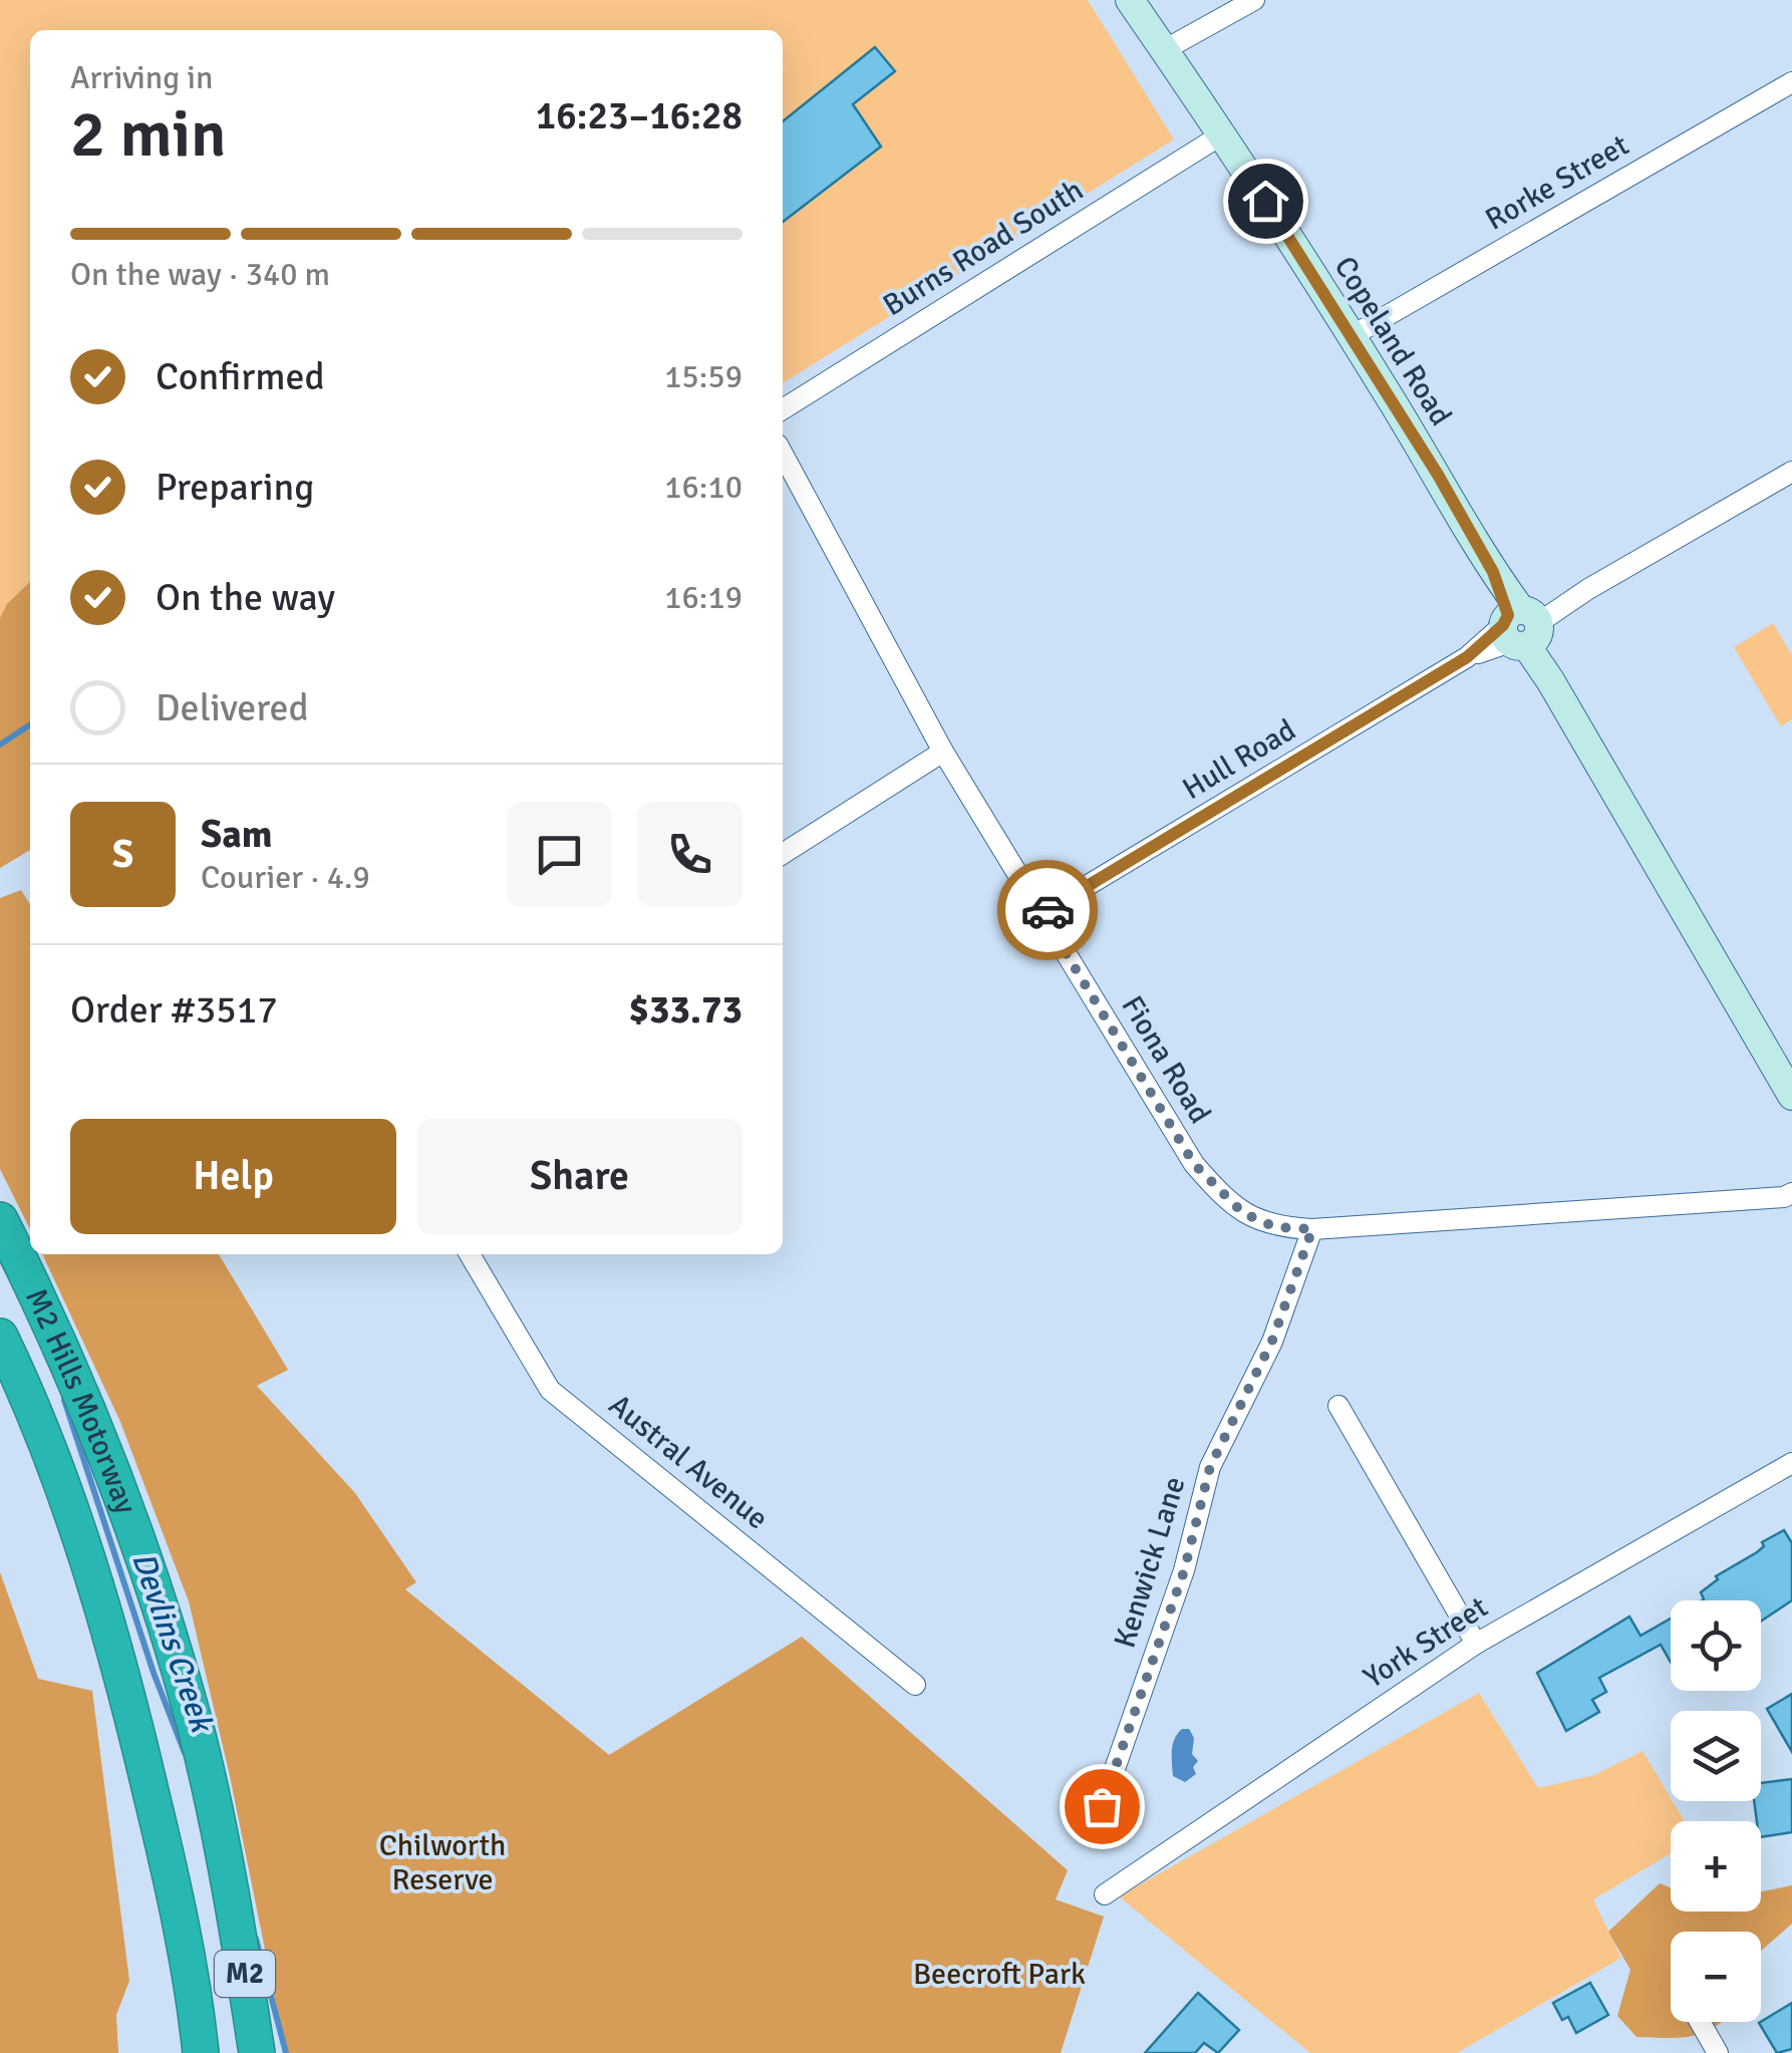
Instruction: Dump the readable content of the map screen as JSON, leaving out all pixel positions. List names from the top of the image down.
{
  "streets": {
    "highway": ["M2 Hills Motorway", "M2"],
    "main road": ["Copeland Road"],
    "street": [
      "Rorke Street",
      "Burns Road South",
      "Hull Road",
      "Fiona Road",
      "Austral Avenue",
      "Kenwick Lane",
      "York Street"
    ]
  },
  "crossings": [
    ["Rorke Street", "Copeland Road"],
    ["Burns Road South", "Copeland Road"],
    ["Copeland Road", "Hull Road"],
    ["Hull Road", "Fiona Road"],
    ["Fiona Road", "Kenwick Lane"]
  ],
  "water": ["Devlins Creek"],
  "parks": ["Chilworth Reserve", "Beecroft Park"],
  "page": {
    "heading": ["2 min", "Arriving in", "16:23–16:28"],
    "panel": [
      "Sam",
      "Courier · 4.9",
      "Order #3517",
      "$33.73"
    ],
    "bar": "On the way · 340 m",
    "list": [
      ["Confirmed", "15:59"],
      ["Preparing", "16:10"],
      ["On the way", "16:19"],
      "Delivered"
    ],
    "round": "S",
    "buttons": ["Help", "Share"],
    "map_buttons": ["+", "−"]
  }
}
